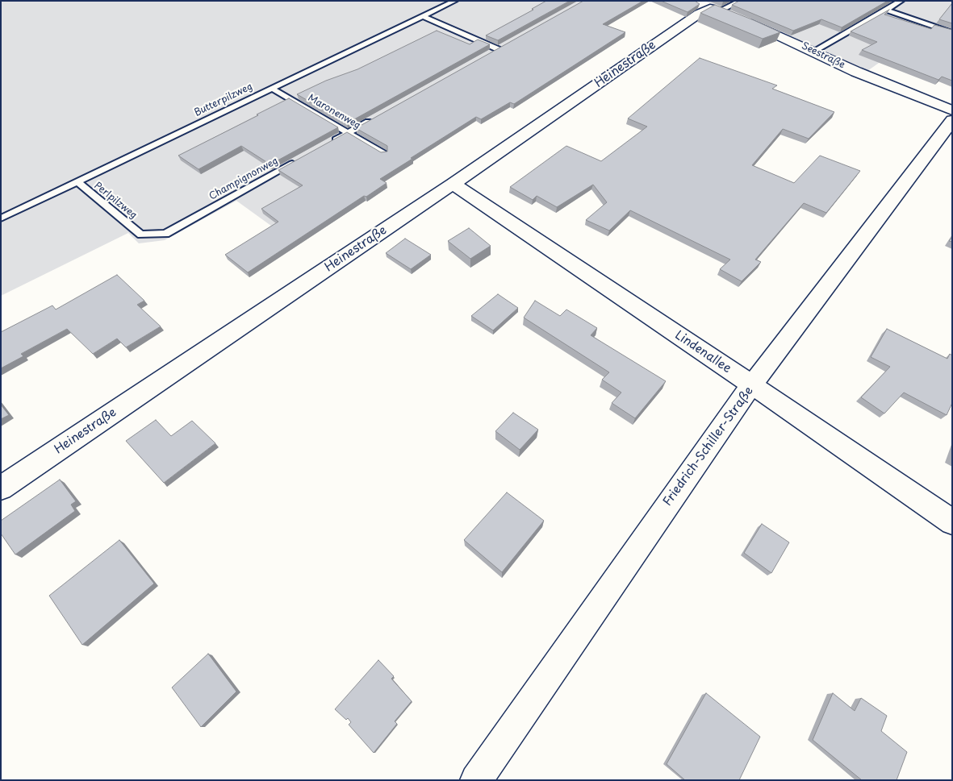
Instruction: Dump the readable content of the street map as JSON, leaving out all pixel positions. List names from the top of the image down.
{
  "streets": {
    "street": [
      "Seestraße",
      "Heinestraße",
      "Lindenallee",
      "Friedrich-Schiller-Straße"
    ],
    "lane": [
      "Butterpilzweg",
      "Maronenweg",
      "Champignonweg",
      "Perlpilzweg"
    ]
  },
  "crossings": [
    ["Seestraße", "Heinestraße"],
    ["Heinestraße", "Lindenallee"],
    ["Butterpilzweg", "Maronenweg"],
    ["Butterpilzweg", "Perlpilzweg"],
    ["Champignonweg", "Perlpilzweg"],
    ["Lindenallee", "Friedrich-Schiller-Straße"]
  ]
}
